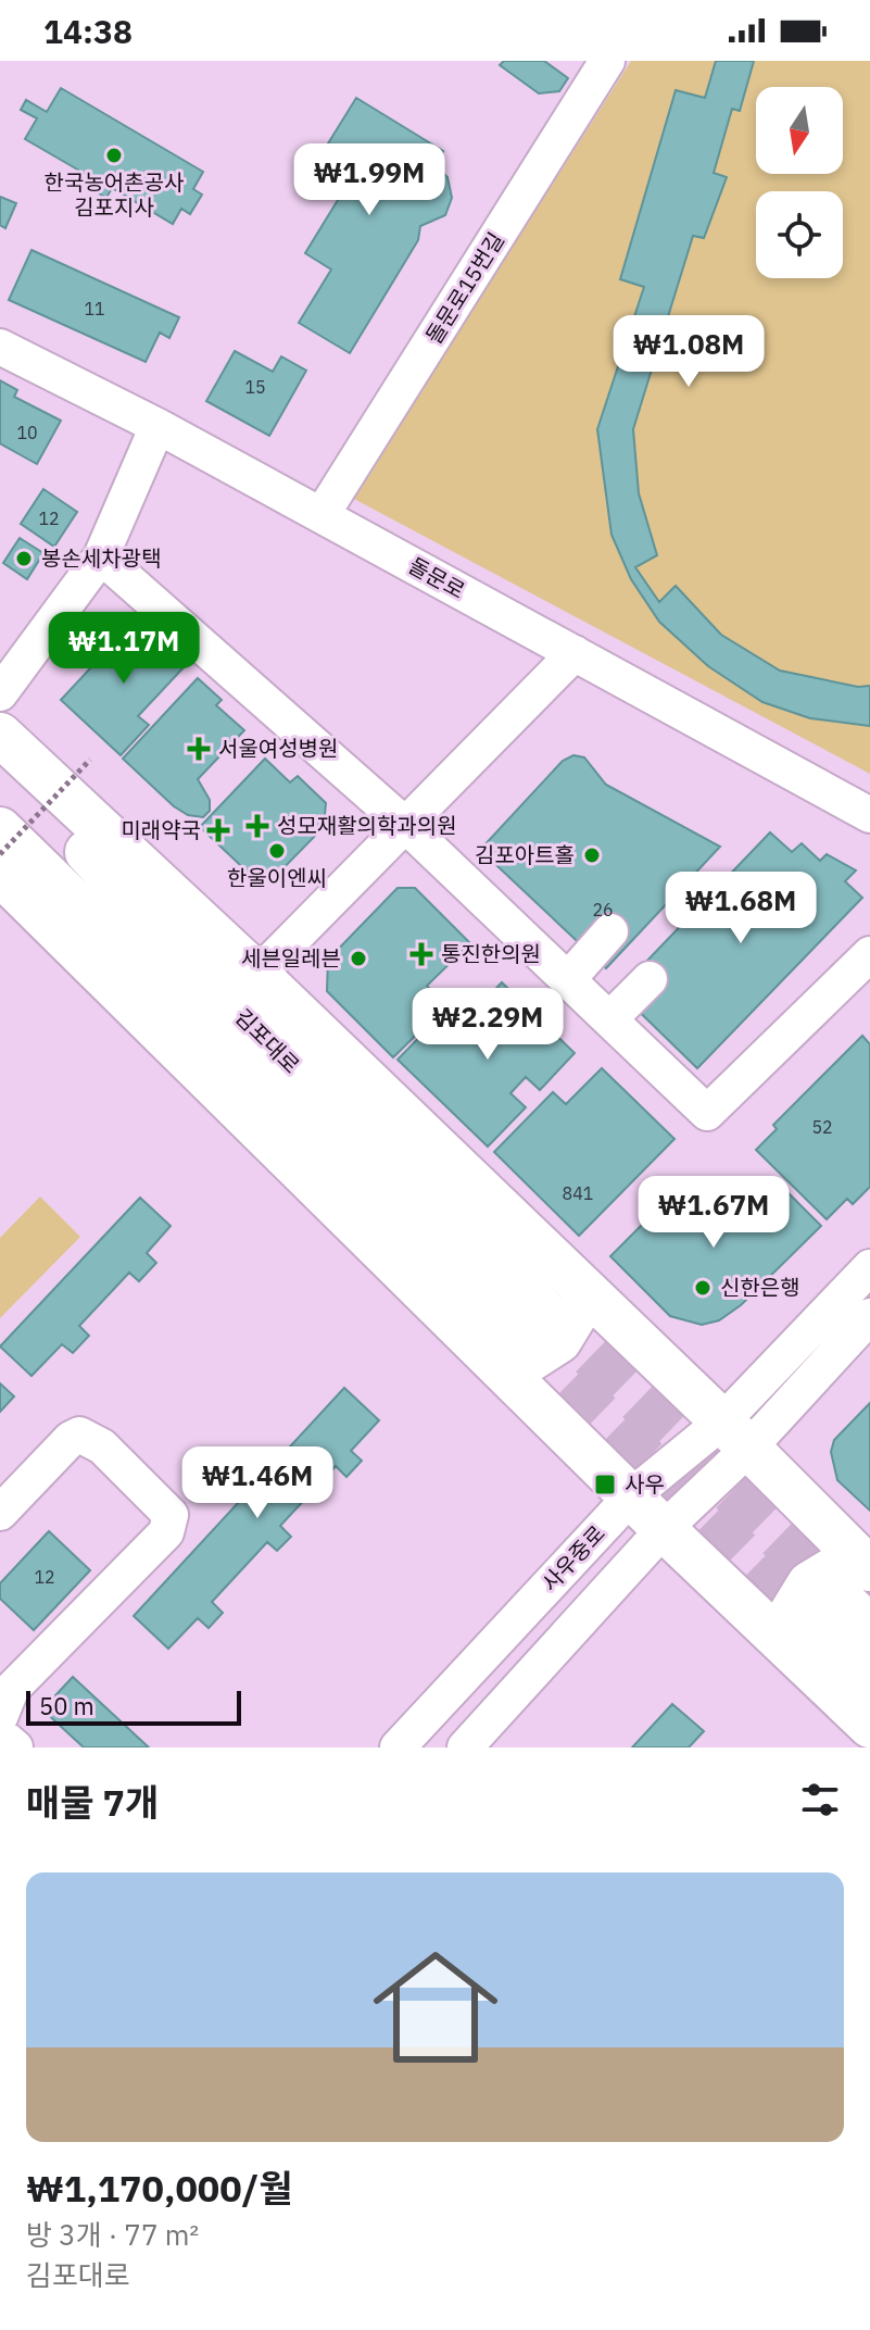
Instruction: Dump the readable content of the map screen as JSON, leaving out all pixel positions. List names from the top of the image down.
{
  "streets": {
    "main road": ["김포대로"],
    "street": ["돌문로15번길", "돌문로", "사우중로"]
  },
  "crossings": [
    ["돌문로15번길", "돌문로"]
  ],
  "places": {
    "other": [
      "한국농어촌공사 김포지사",
      "봉손세차광택",
      "한울이엔씨",
      "김포아트홀",
      "세븐일레븐",
      "신한은행"
    ],
    "health": [
      "서울여성병원",
      "성모재활의학과의원",
      "미래약국",
      "통진한의원"
    ],
    "transit": ["사우"]
  },
  "house_numbers": [
    "11",
    "15",
    "10",
    "12",
    "26",
    "52",
    "841",
    "12"
  ],
  "scale_bar": "50 m",
  "north": "bottom",
  "page": {
    "status": "14:38",
    "price": [
      "₩1.99M",
      "₩1.08M",
      "₩1.17M",
      "₩1.68M",
      "₩2.29M",
      "₩1.67M",
      "₩1.46M"
    ],
    "scale": "50 m",
    "heading": "매물 7개",
    "list": [
      {
        "name": "₩1,170,000/월",
        "note": "방 3개 · 77 m² · 김포대로"
      }
    ]
  }
}
